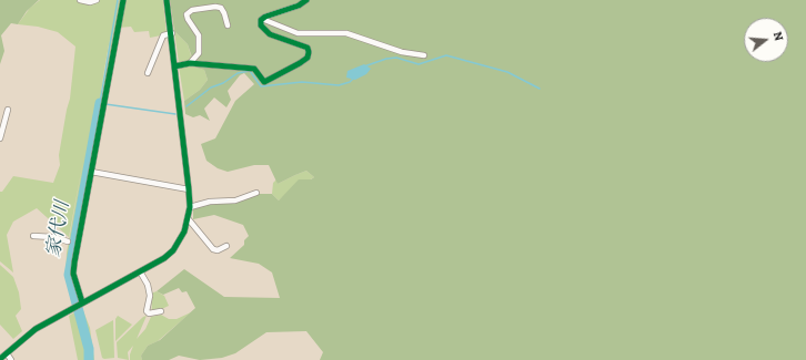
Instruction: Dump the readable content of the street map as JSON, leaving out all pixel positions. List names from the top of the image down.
{
  "water": ["家代川"],
  "north": "right"
}
